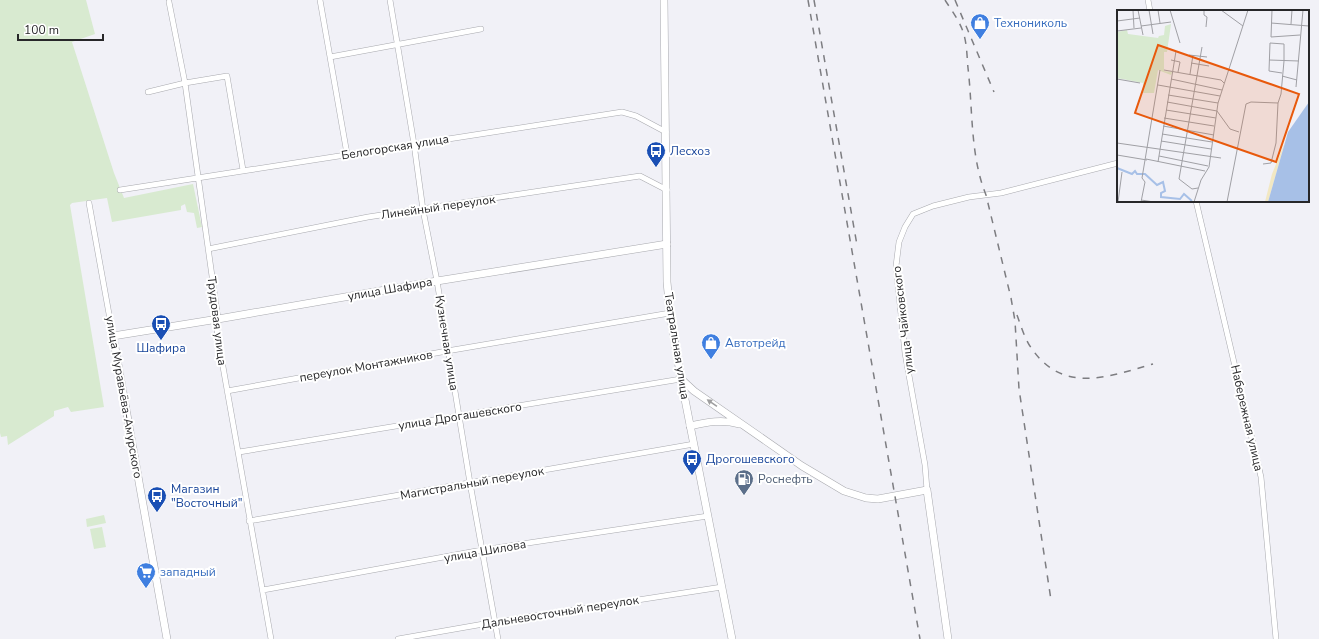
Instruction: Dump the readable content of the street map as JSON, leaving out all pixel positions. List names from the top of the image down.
{
  "streets": {
    "street": [
      "Белогорская улица",
      "Линейный переулок",
      "улица Шафира",
      "улица Чайковского",
      "Трудовая улица",
      "Кузнечная улица",
      "Театральная улица",
      "переулок Монтажников",
      "улица Муравьёва-Амурского",
      "улица Дрогашевского",
      "Набережная улица",
      "Магистральный переулок",
      "улица Шилова",
      "Дальневосточный переулок"
    ]
  },
  "crossings": [
    ["Белогорская улица", "Трудовая улица"],
    ["Белогорская улица", "Кузнечная улица"],
    ["Белогорская улица", "Театральная улица"],
    ["Линейный переулок", "Трудовая улица"],
    ["Линейный переулок", "Кузнечная улица"],
    ["Линейный переулок", "Театральная улица"],
    ["улица Шафира", "Трудовая улица"],
    ["улица Шафира", "Кузнечная улица"],
    ["улица Шафира", "Театральная улица"],
    ["улица Шафира", "улица Муравьёва-Амурского"],
    ["Трудовая улица", "переулок Монтажников"],
    ["Трудовая улица", "улица Дрогашевского"],
    ["Трудовая улица", "Магистральный переулок"],
    ["Трудовая улица", "улица Шилова"],
    ["Кузнечная улица", "переулок Монтажников"],
    ["Кузнечная улица", "улица Дрогашевского"],
    ["Кузнечная улица", "Магистральный переулок"],
    ["Кузнечная улица", "улица Шилова"],
    ["Кузнечная улица", "Дальневосточный переулок"],
    ["Театральная улица", "переулок Монтажников"],
    ["Театральная улица", "улица Дрогашевского"],
    ["Театральная улица", "Магистральный переулок"],
    ["Театральная улица", "улица Шилова"],
    ["Театральная улица", "Дальневосточный переулок"]
  ],
  "places": {
    "shop": ["Технониколь", "Автотрейд"],
    "bus stop": [
      "Лесхоз",
      "Шафира",
      "Дрогошевского",
      "Магазин \"Восточный\""
    ],
    "fuel station": ["Роснефть"],
    "supermarket": ["западный"]
  },
  "scale_bar": "100 m"
}
